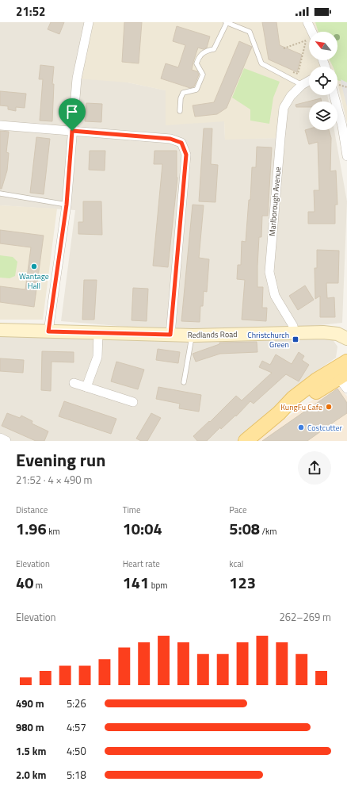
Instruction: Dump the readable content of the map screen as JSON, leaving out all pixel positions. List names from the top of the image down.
{
  "streets": {
    "street": ["Marlborough Avenue", "Redlands Road"]
  },
  "crossings": [
    ["Marlborough Avenue", "Redlands Road"]
  ],
  "places": {
    "other": ["Wantage Hall", "KungFu Cafe", "Costcutter"],
    "transit": ["Christchurch Green"]
  },
  "north": "top left",
  "page": {
    "status": "21:52",
    "heading": ["Evening run", "21:52 · 4 × 490 m"],
    "stats": [
      ["Distance", "1.96 km"],
      ["Time", "10:04"],
      ["Pace", "5:08 /km"],
      ["Elevation", "40 m"],
      ["Heart rate", "141 bpm"],
      ["kcal", "123"]
    ],
    "chart": ["Elevation", "262–269 m"],
    "list": [
      {
        "name": "490 m",
        "note": "5:26"
      },
      {
        "name": "980 m",
        "note": "4:57"
      },
      {
        "name": "1.5 km",
        "note": "4:50"
      },
      {
        "name": "2.0 km",
        "note": "5:18"
      }
    ]
  }
}
